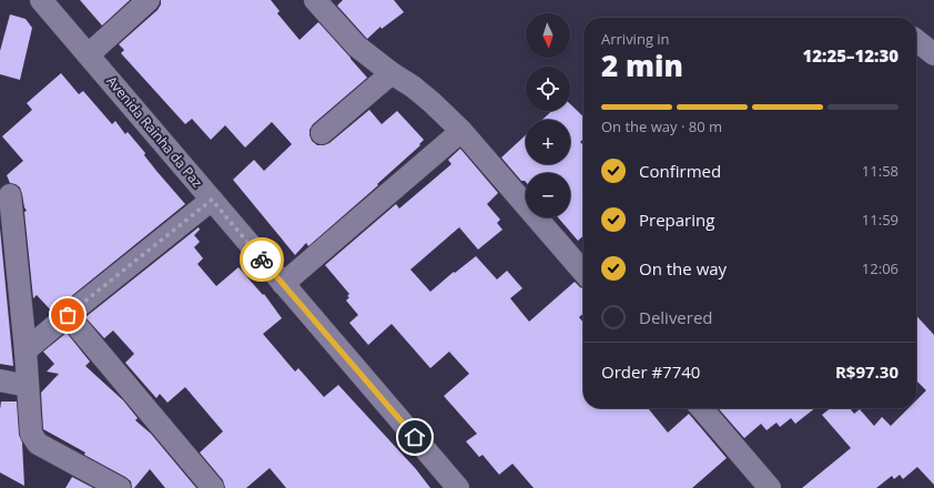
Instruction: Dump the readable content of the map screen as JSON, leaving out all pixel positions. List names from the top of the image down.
{
  "streets": {
    "street": ["Avenida Rainha da Paz"]
  },
  "north": "bottom",
  "page": {
    "map_buttons": ["+", "−"],
    "heading": ["2 min", "Arriving in", "12:25–12:30"],
    "panel": ["Order #7740", "R$97.30"],
    "bar": "On the way · 80 m",
    "list": [
      ["Confirmed", "11:58"],
      ["Preparing", "11:59"],
      ["On the way", "12:06"],
      "Delivered"
    ]
  }
}
